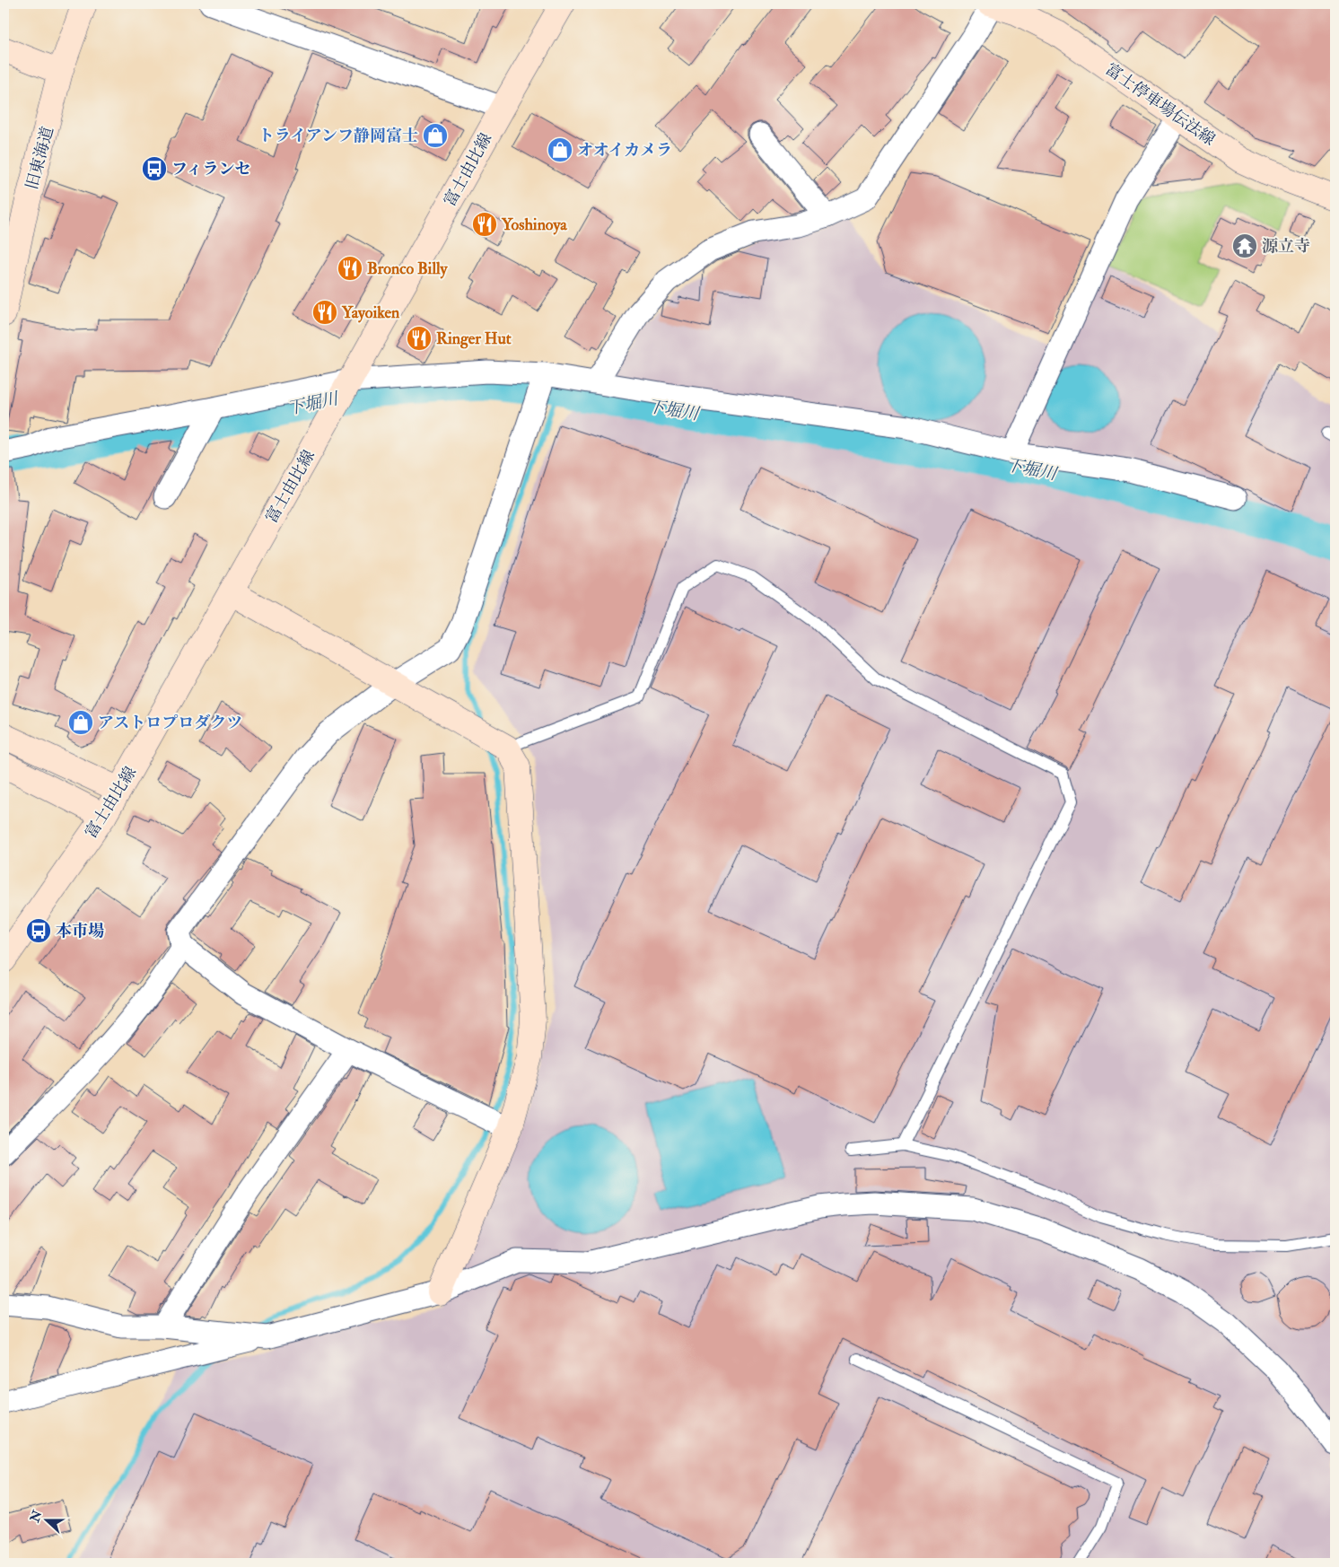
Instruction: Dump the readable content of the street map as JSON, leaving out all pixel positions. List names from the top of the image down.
{
  "streets": {
    "main road": ["富士停車場伝法線", "旧東海道", "富士由比線"]
  },
  "water": ["下堀川"],
  "places": {
    "shop": ["トライアンフ静岡富士", "オオイカメラ", "アストロプロダクツ"],
    "bus stop": ["フィランセ", "本市場"],
    "restaurant": [
      "Yoshinoya",
      "Bronco Billy",
      "Yayoiken",
      "Ringer Hut"
    ],
    "temple": ["源立寺"]
  },
  "north": "left"
}
